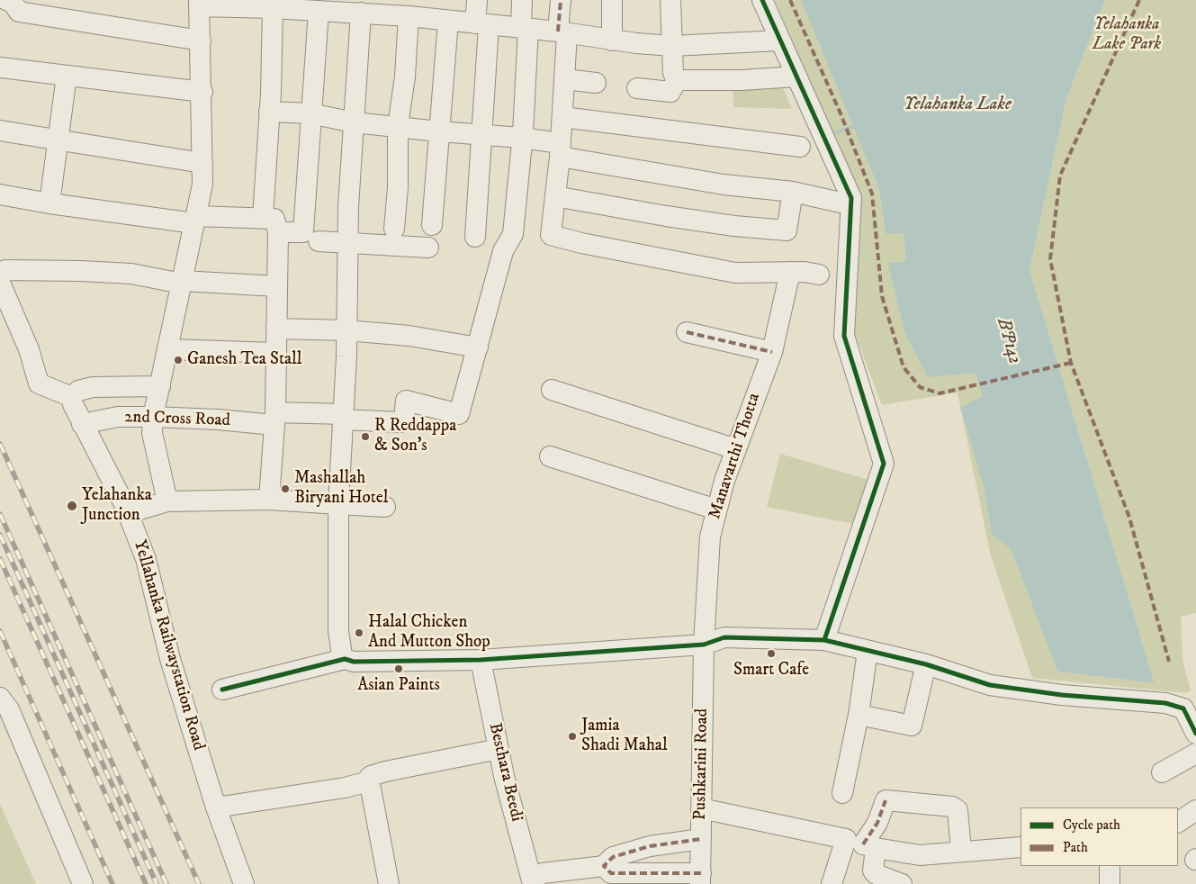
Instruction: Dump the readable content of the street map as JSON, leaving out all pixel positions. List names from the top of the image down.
{
  "streets": {
    "street": [
      "2nd Cross Road",
      "Manavarthi Thotta",
      "Yellahanka Railwaystation Road",
      "Pushkarini Road",
      "Besthara Beedi"
    ]
  },
  "crossings": [
    ["2nd Cross Road", "Yellahanka Railwaystation Road"],
    ["Manavarthi Thotta", "Pushkarini Road"]
  ],
  "water": ["Yelahanka Lake", "BP142"],
  "parks": ["Yelahanka Lake Park"],
  "places": [
    "Ganesh Tea Stall",
    "R Reddappa & Son's",
    "Mashallah Biryani Hotel",
    "Yelahanka Junction",
    "Halal Chicken And Mutton Shop",
    "Smart Cafe",
    "Asian Paints",
    "Jamia Shadi Mahal"
  ],
  "legend": ["Cycle path", "Path"]
}
